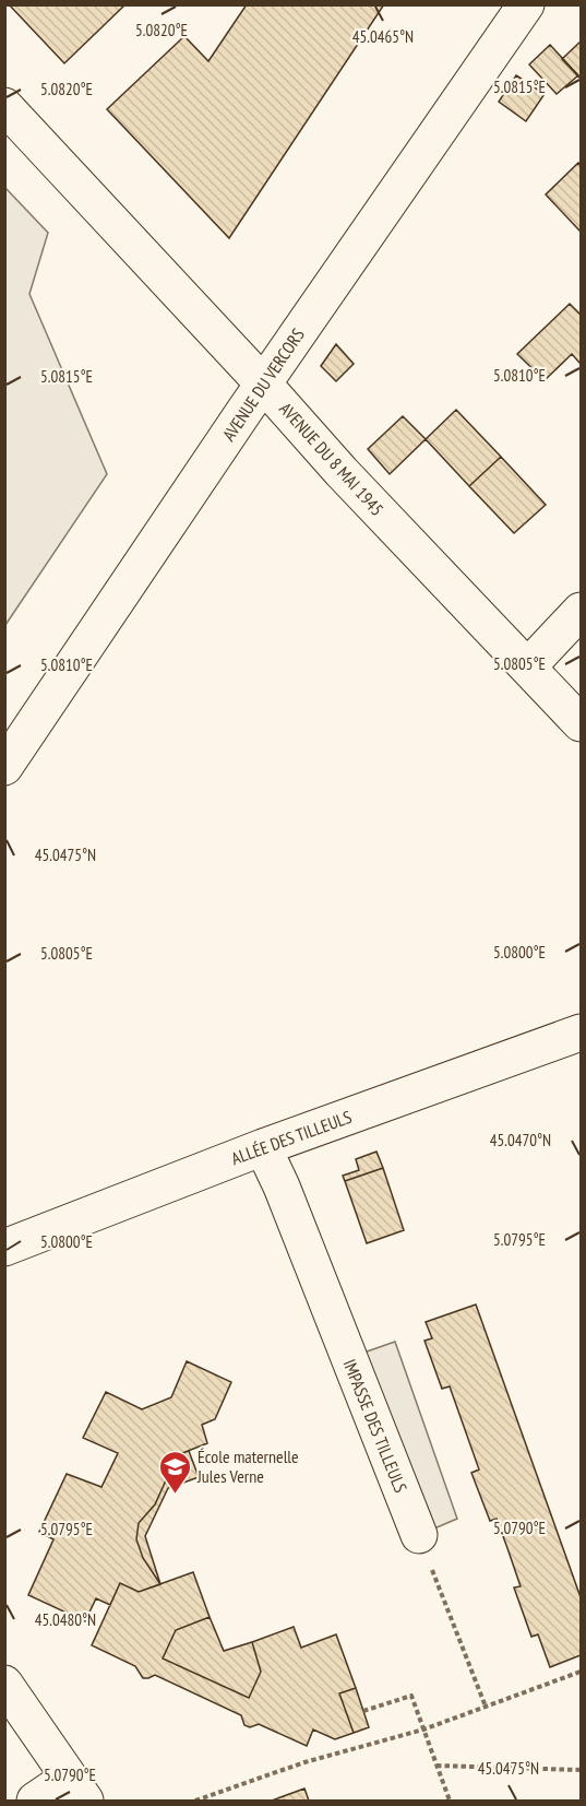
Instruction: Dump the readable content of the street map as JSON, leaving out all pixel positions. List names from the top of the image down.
{
  "streets": {
    "street": [
      "AVENUE DU VERCORS",
      "AVENUE DU 8 MAI 1945",
      "ALLÉE DES TILLEULS",
      "IMPASSE DES TILLEULS"
    ]
  },
  "crossings": [
    ["AVENUE DU VERCORS", "AVENUE DU 8 MAI 1945"],
    ["ALLÉE DES TILLEULS", "IMPASSE DES TILLEULS"]
  ],
  "places": {
    "school or university": ["École maternelle Jules Verne"]
  },
  "coordinates": [
    "5.0820°E",
    "45.0465°N",
    "5.0815°E",
    "5.0810°E",
    "5.0805°E",
    "45.0475°N",
    "5.0800°E",
    "45.0470°N",
    "5.0795°E",
    "5.0790°E",
    "45.0480°N"
  ]
}
